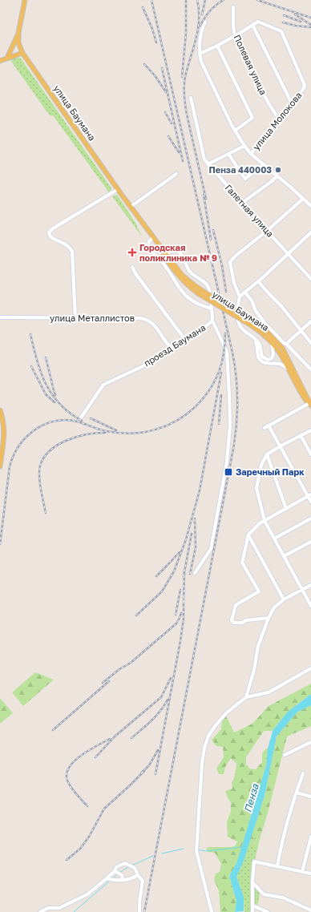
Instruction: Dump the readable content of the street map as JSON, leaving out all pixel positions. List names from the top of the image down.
{
  "streets": {
    "main road": ["улица Баумана"],
    "street": [
      "Полевая улица",
      "улица Молокова",
      "Галетная улица",
      "улица Металлистов",
      "проезд Баумана"
    ]
  },
  "crossings": [
    ["Полевая улица", "улица Молокова"],
    ["улица Металлистов", "проезд Баумана"]
  ],
  "water": ["Пенза"],
  "places": {
    "other": ["Пенза 440003"],
    "health": ["Городская поликлиника № 9"],
    "transit": ["Заречный Парк"]
  }
}
